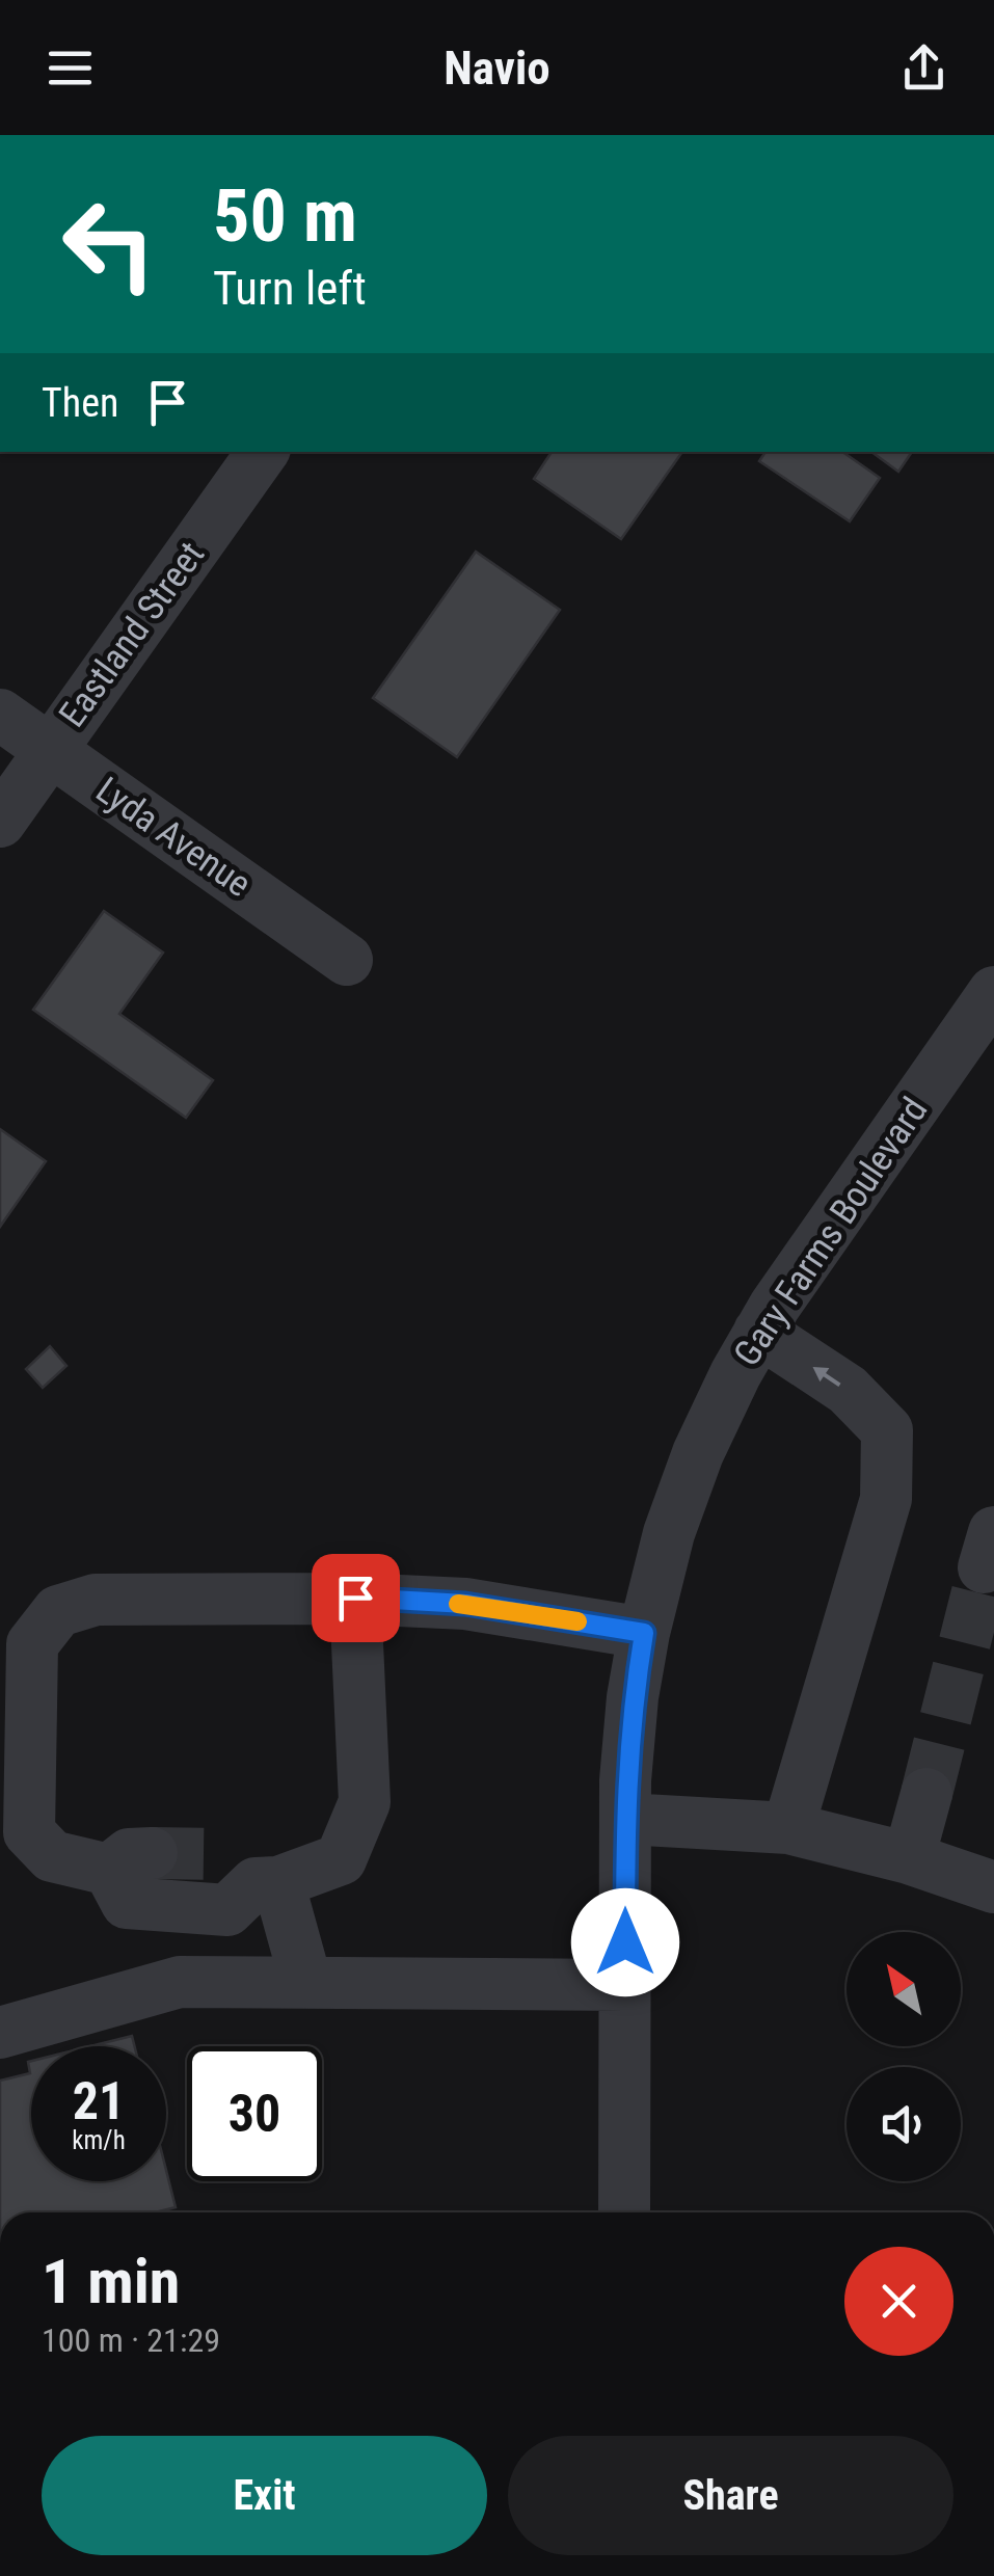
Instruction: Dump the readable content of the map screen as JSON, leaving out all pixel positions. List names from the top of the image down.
{
  "streets": {
    "street": ["Eastland Street", "Lyda Avenue", "Gary Farms Boulevard"]
  },
  "crossings": [
    ["Eastland Street", "Lyda Avenue"]
  ],
  "north": "top left",
  "page": {
    "header": "Navio",
    "turn": ["50 m", "Turn left"],
    "then": "Then",
    "speed": "21 km/h",
    "limit": "30",
    "heading": ["1 min", "100 m · 21:29"],
    "buttons": ["Exit", "Share"]
  }
}
